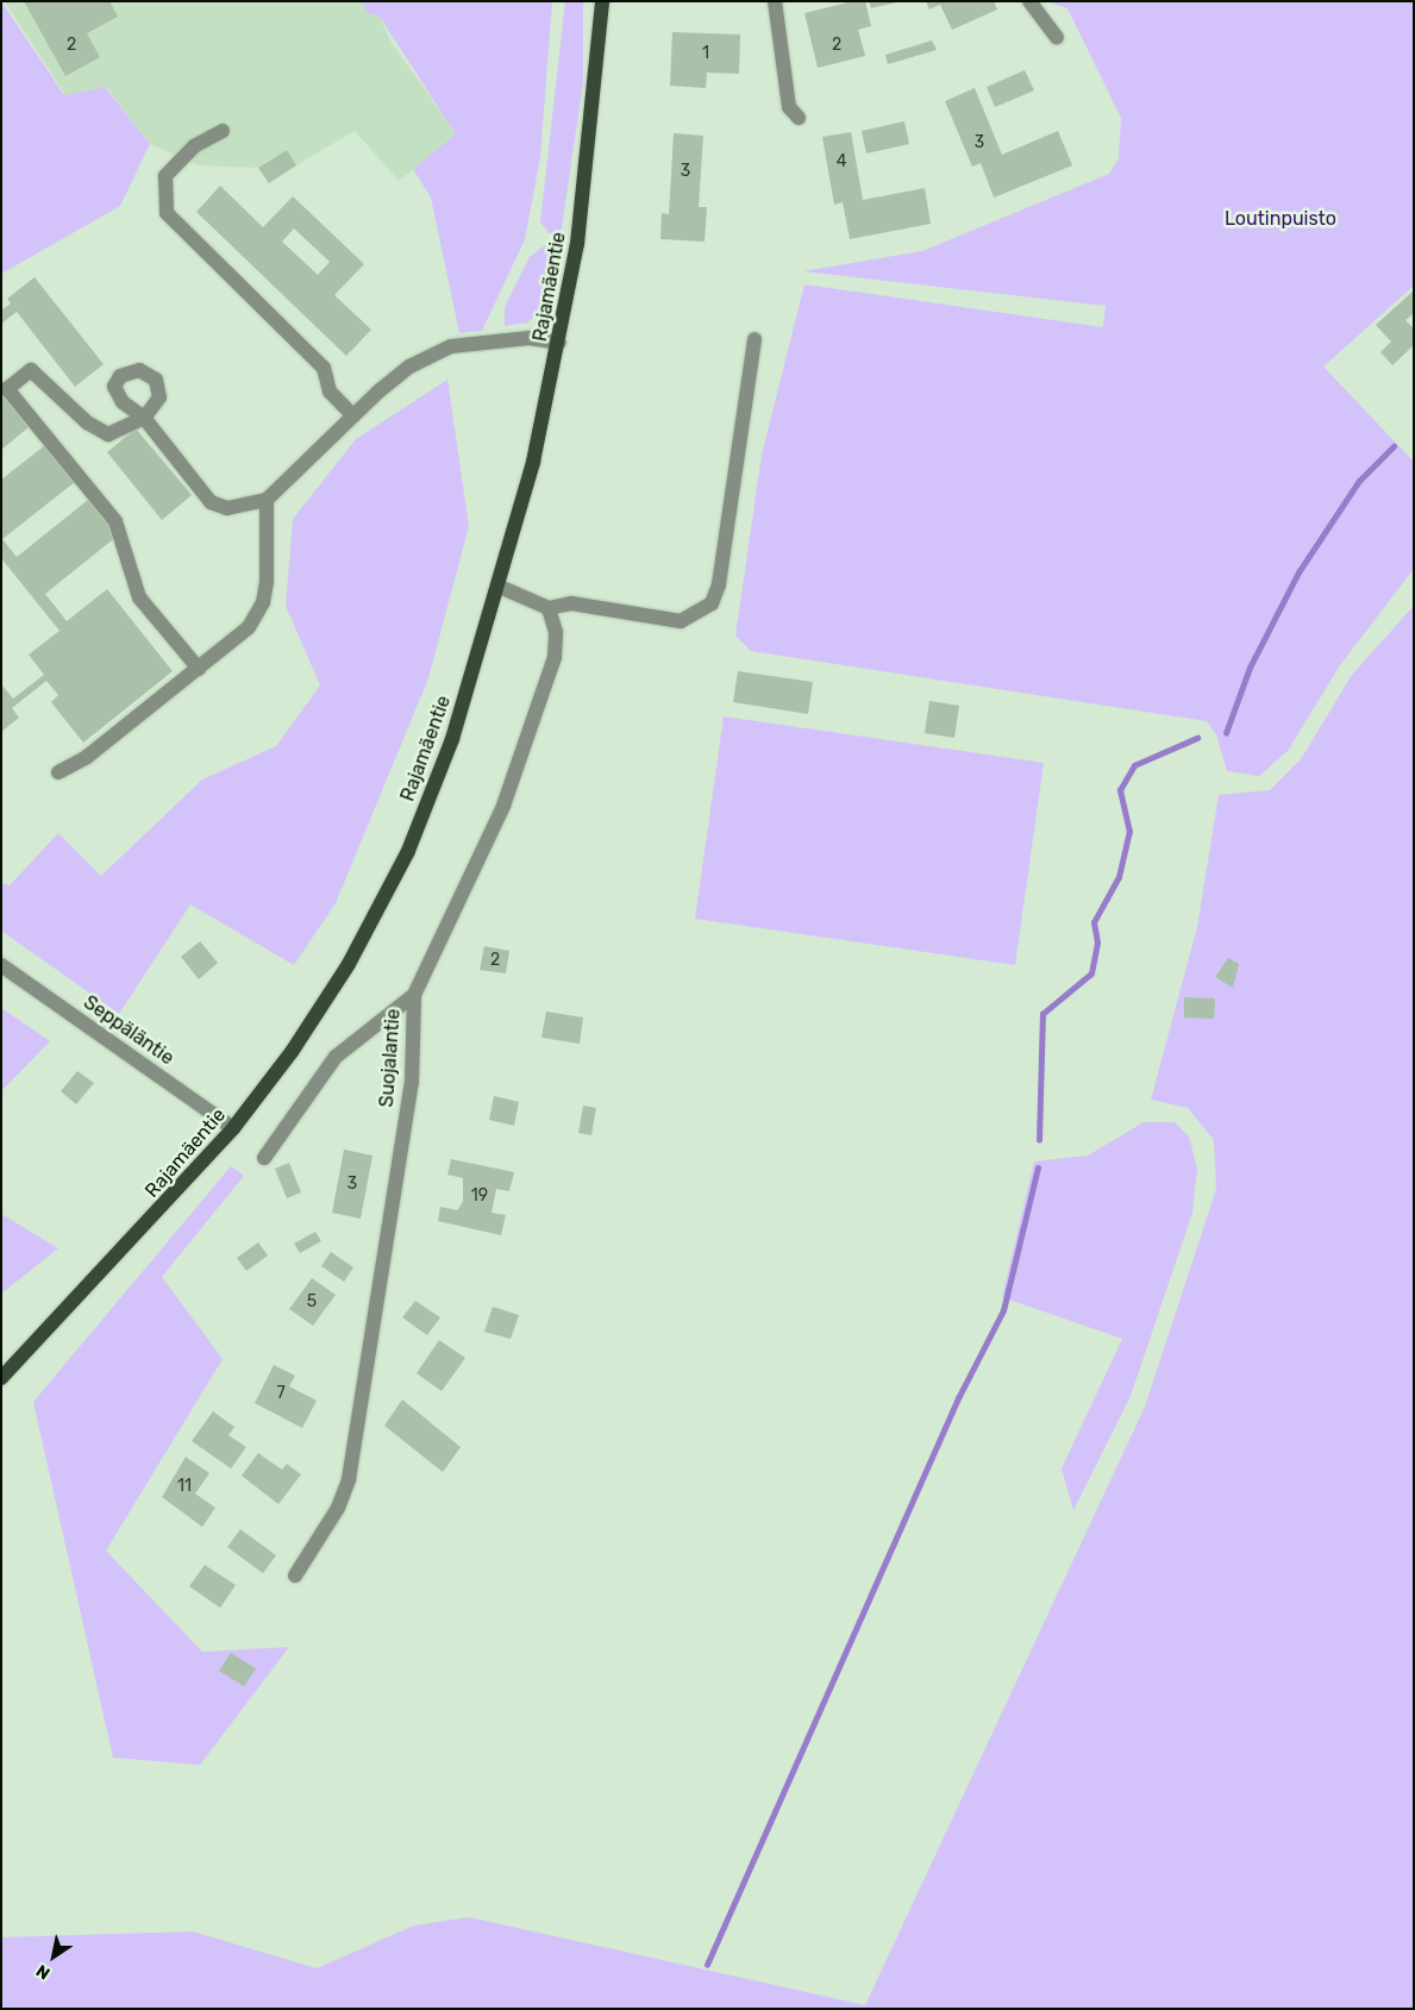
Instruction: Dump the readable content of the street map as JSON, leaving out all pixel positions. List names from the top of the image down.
{
  "streets": {
    "main road": ["Rajamäentie"],
    "street": ["Seppäläntie", "Suojalantie"]
  },
  "crossings": [
    ["Rajamäentie", "Seppäläntie"]
  ],
  "parks": ["Loutinpuisto"],
  "house_numbers": [
    "2",
    "2",
    "1",
    "3",
    "4",
    "3",
    "2",
    "3",
    "19",
    "5",
    "7",
    "11"
  ],
  "north": "bottom left"
}
